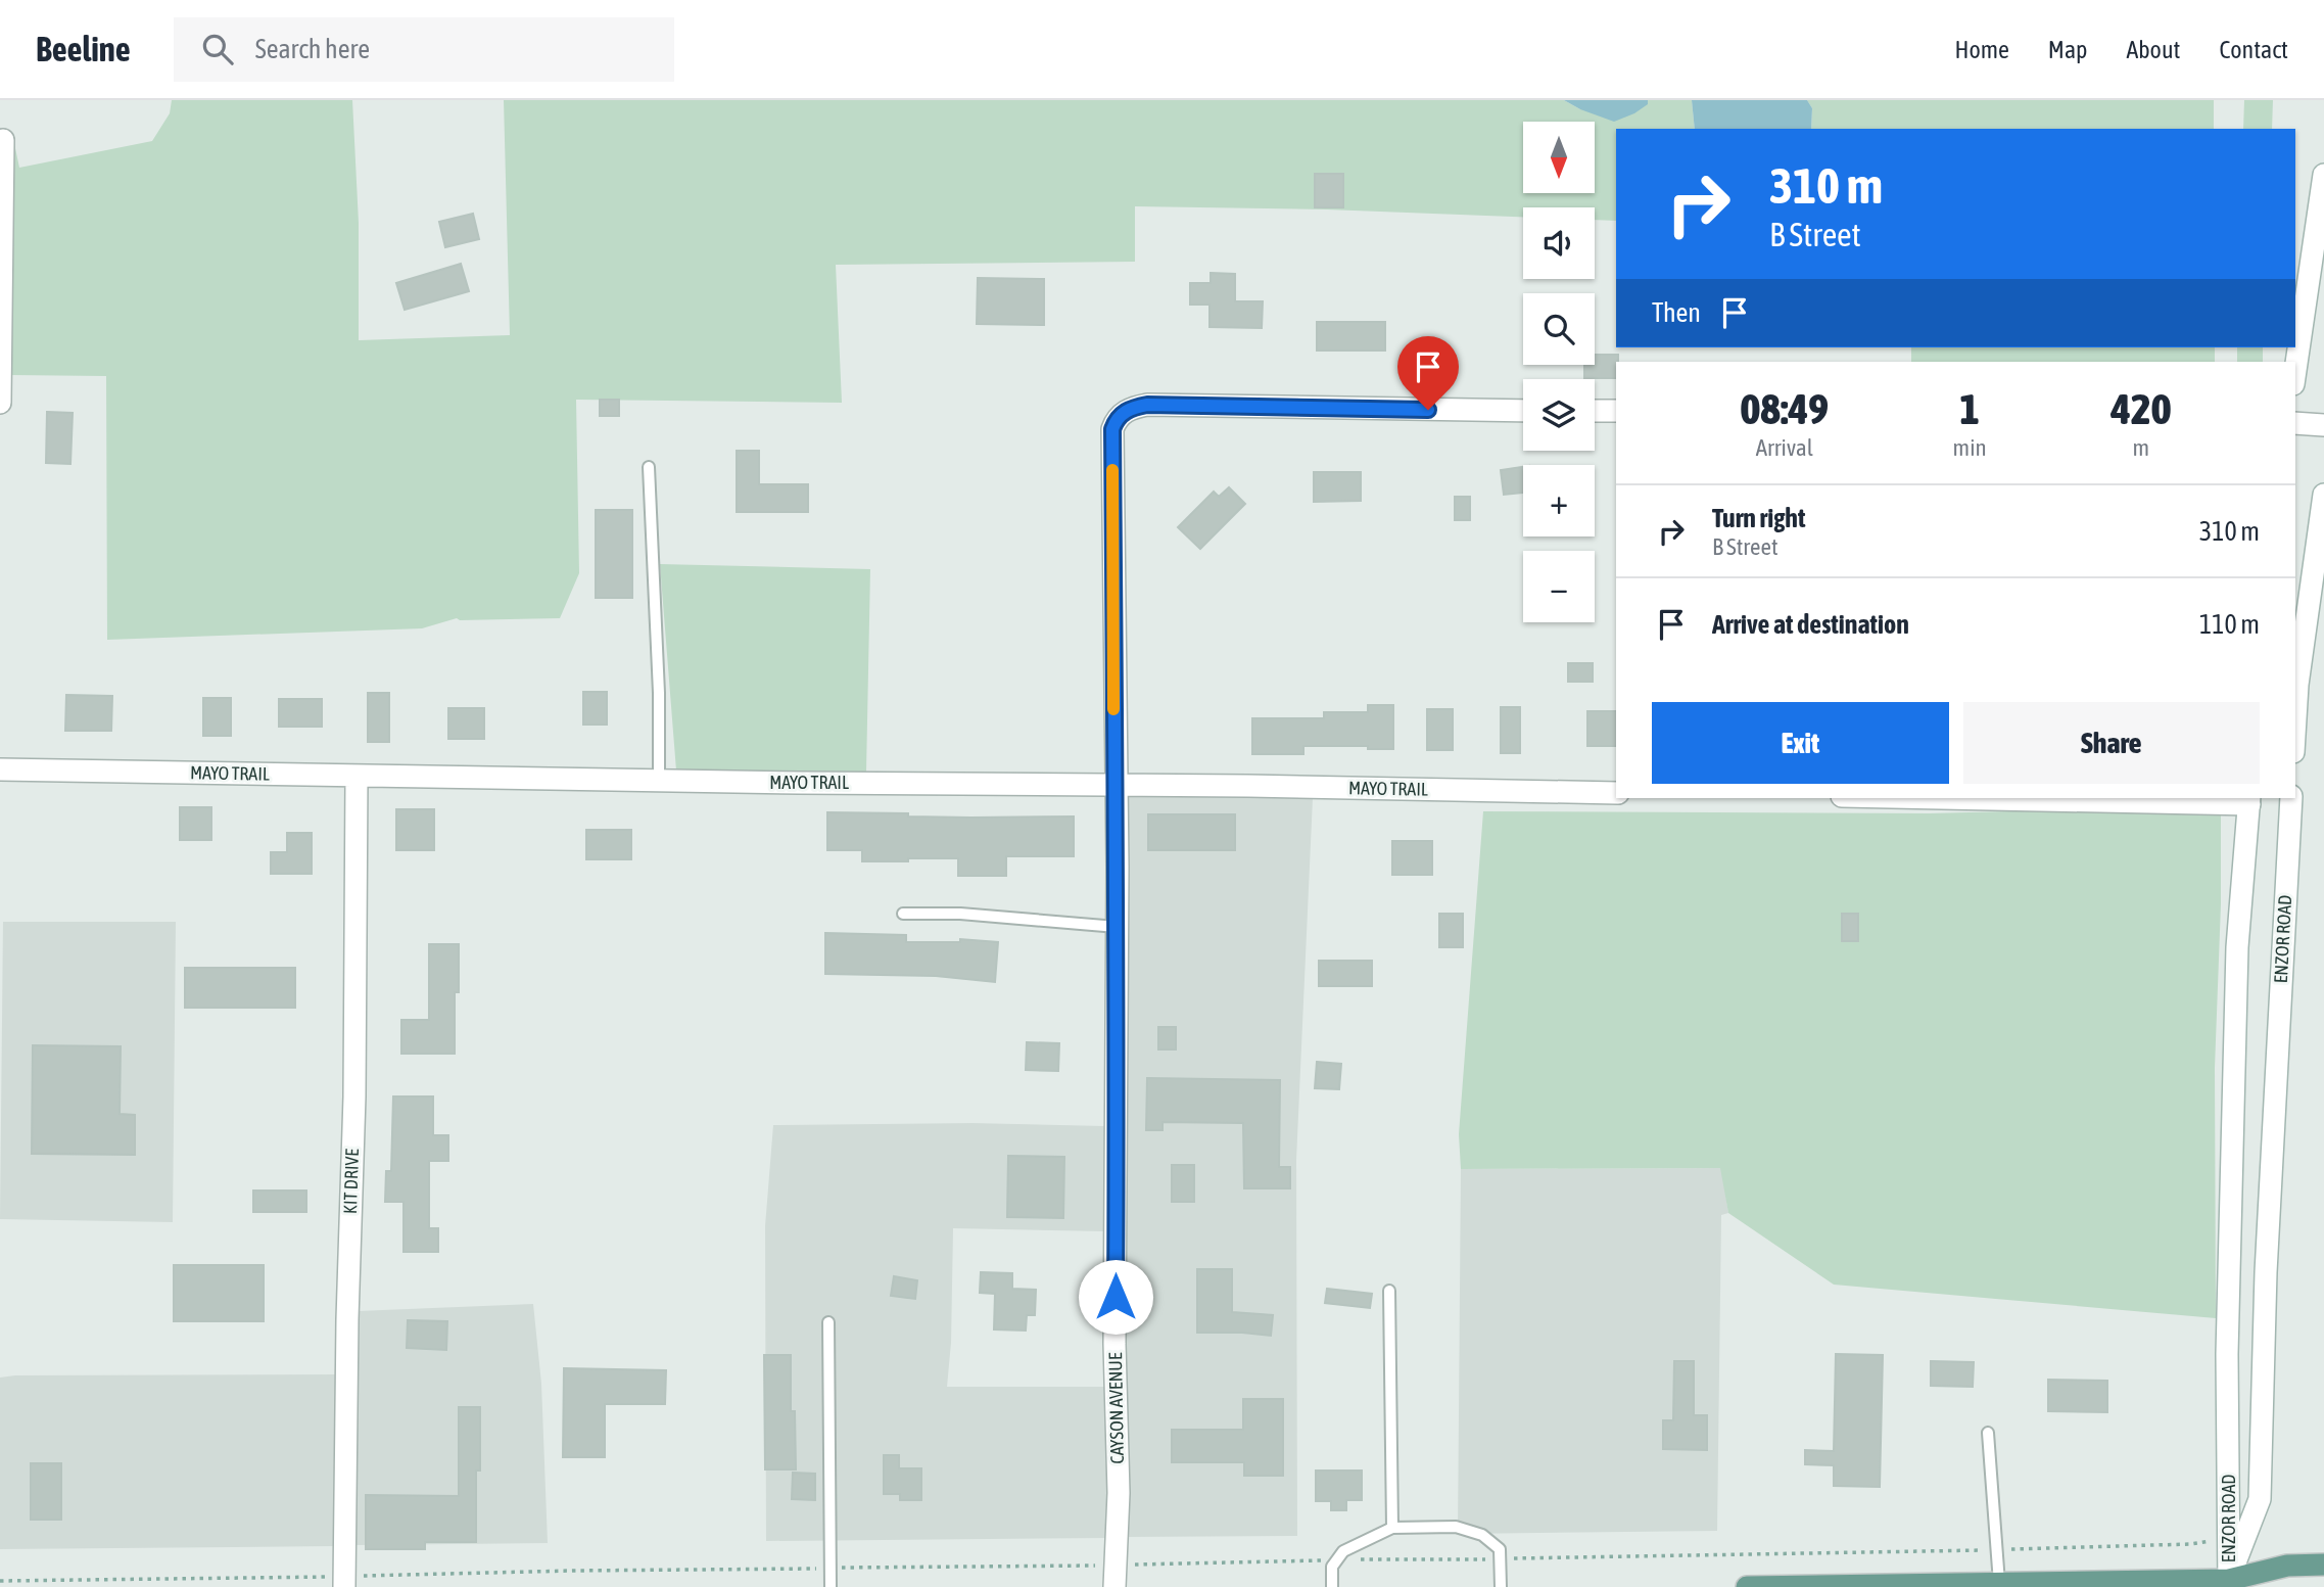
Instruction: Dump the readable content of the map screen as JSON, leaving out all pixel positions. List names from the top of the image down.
{
  "streets": {
    "street": [
      "MAYO TRAIL",
      "ENZOR ROAD",
      "KIT DRIVE",
      "CAYSON AVENUE"
    ]
  },
  "crossings": [
    ["MAYO TRAIL", "KIT DRIVE"],
    ["MAYO TRAIL", "CAYSON AVENUE"]
  ],
  "north": "bottom",
  "page": {
    "header": "Beeline",
    "search": "Search here",
    "nav": [
      "Home",
      "Map",
      "About",
      "Contact"
    ],
    "map_buttons": ["+", "−"],
    "turn": ["310 m", "B Street"],
    "then": "Then",
    "eta": [
      "08:49",
      "Arrival",
      "1",
      "min",
      "420",
      "m"
    ],
    "list": [
      {
        "name": "Turn right",
        "note": "B Street",
        "value": "310 m"
      },
      {
        "name": "Arrive at destination",
        "value": "110 m"
      }
    ],
    "buttons": ["Exit", "Share"]
  }
}
